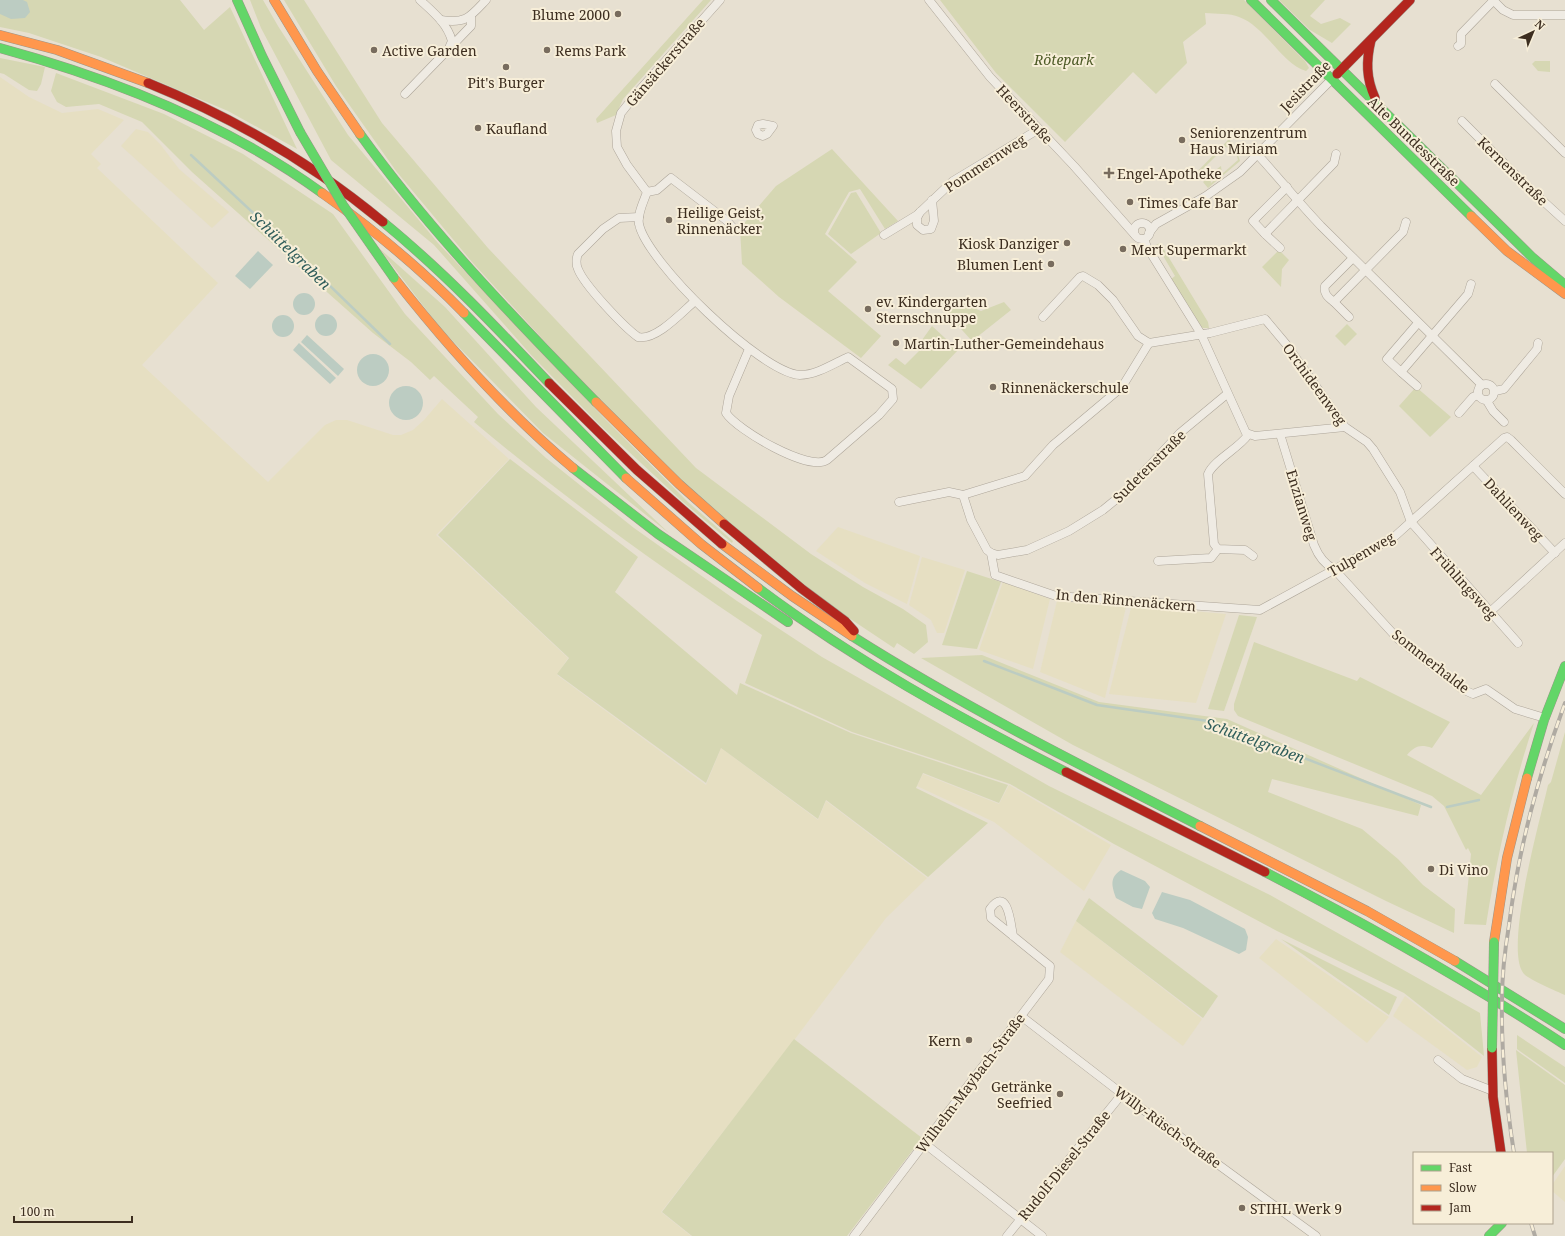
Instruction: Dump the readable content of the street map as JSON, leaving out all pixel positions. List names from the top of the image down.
{
  "streets": {
    "main road": ["Jesistraße", "Alte Bundesstraße"],
    "street": [
      "Gänsäckerstraße",
      "Heerstraße",
      "Pommernweg",
      "Kernenstraße",
      "Orchideenweg",
      "Sudetenstraße",
      "Enzianweg",
      "Dahlienweg",
      "Tulpenweg",
      "Frühlingsweg",
      "In den Rinnenäckern",
      "Sommerhalde",
      "Wilhelm-Maybach-Straße",
      "Willy-Rüsch-Straße",
      "Rudolf-Diesel-Straße"
    ]
  },
  "crossings": [
    ["Jesistraße", "Heerstraße"],
    ["Jesistraße", "Alte Bundesstraße"],
    ["Heerstraße", "Pommernweg"],
    ["Orchideenweg", "Tulpenweg"],
    ["Orchideenweg", "Frühlingsweg"],
    ["Sudetenstraße", "In den Rinnenäckern"],
    ["Enzianweg", "Tulpenweg"],
    ["Enzianweg", "Sommerhalde"],
    ["Dahlienweg", "Tulpenweg"],
    ["Tulpenweg", "Frühlingsweg"],
    ["Tulpenweg", "In den Rinnenäckern"],
    ["Tulpenweg", "Sommerhalde"],
    ["Wilhelm-Maybach-Straße", "Willy-Rüsch-Straße"],
    ["Willy-Rüsch-Straße", "Rudolf-Diesel-Straße"]
  ],
  "water": ["Schüttelgraben"],
  "parks": ["Rötepark"],
  "places": {
    "other": [
      "Blume 2000",
      "Active Garden",
      "Rems Park",
      "Pit's Burger",
      "Kaufland",
      "Seniorenzentrum Haus Miriam",
      "Times Cafe Bar",
      "Heilige Geist, Rinnenäcker",
      "Kiosk Danziger",
      "Mert Supermarkt",
      "Blumen Lent",
      "ev. Kindergarten Sternschnuppe",
      "Martin-Luther-Gemeindehaus",
      "Rinnenäckerschule",
      "Di Vino",
      "Kern",
      "Getränke Seefried",
      "STIHL Werk 9"
    ],
    "health": ["Engel-Apotheke"]
  },
  "legend": ["Fast", "Slow", "Jam"],
  "scale_bar": "100 m",
  "north": "top right"
}
